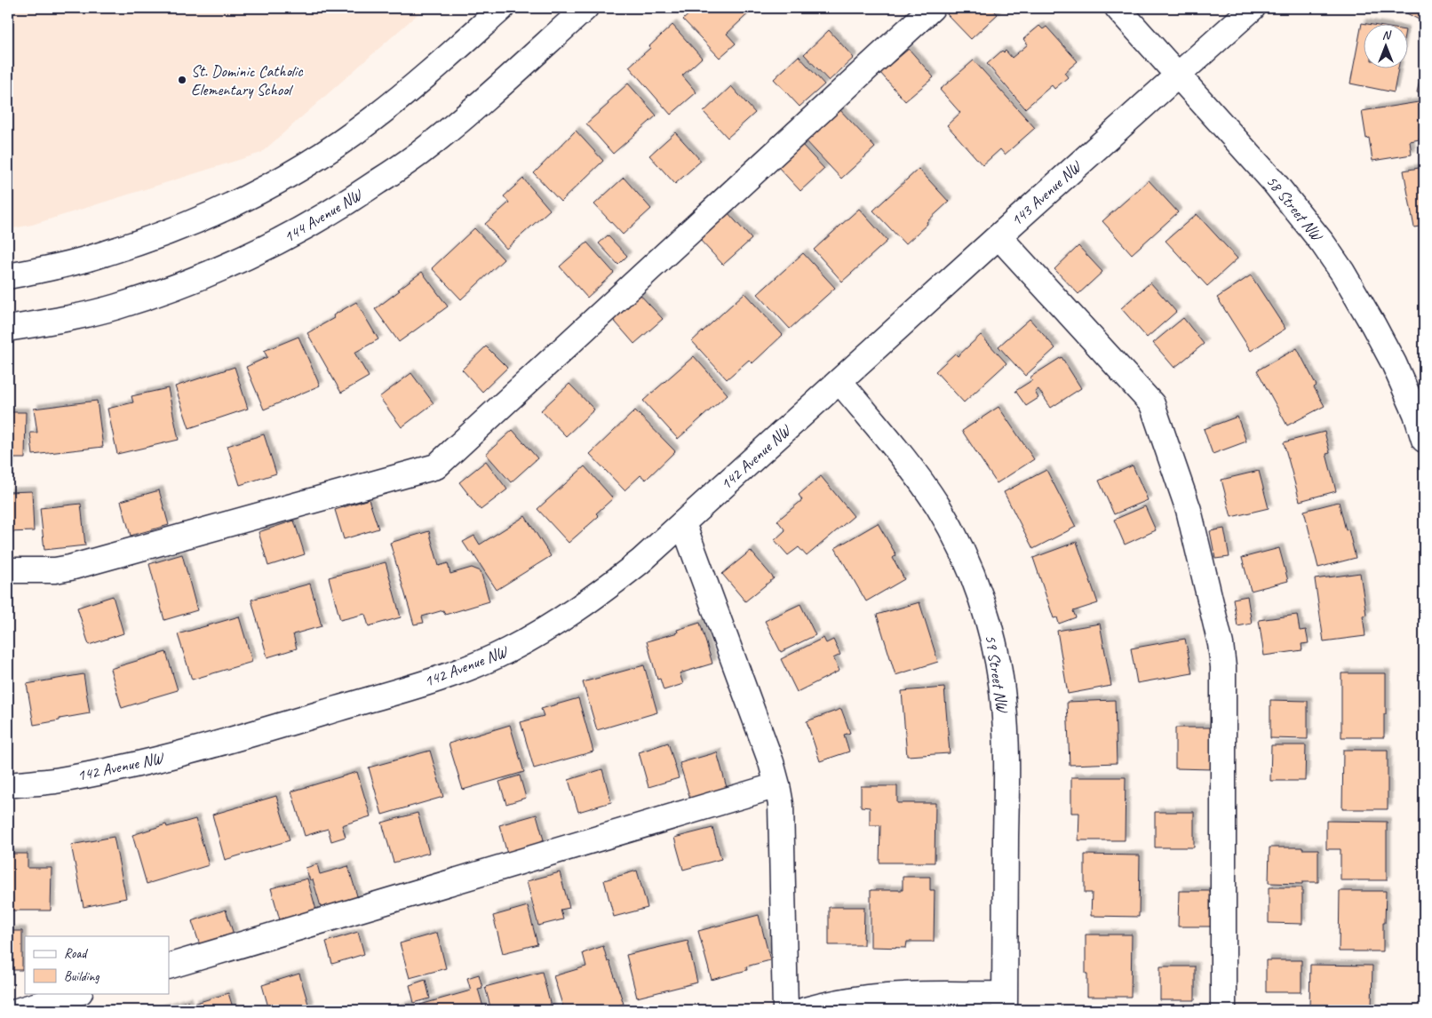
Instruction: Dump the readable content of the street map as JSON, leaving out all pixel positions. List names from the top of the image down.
{
  "streets": {
    "street": [
      "143 Avenue NW",
      "58 Street NW",
      "144 Avenue NW",
      "142 Avenue NW",
      "59 Street NW"
    ]
  },
  "crossings": [
    ["143 Avenue NW", "58 Street NW"],
    ["143 Avenue NW", "142 Avenue NW"],
    ["143 Avenue NW", "59 Street NW"],
    ["142 Avenue NW", "59 Street NW"]
  ],
  "places": ["St. Dominic Catholic Elementary School"],
  "legend": ["Road", "Building"],
  "north": "top"
}
